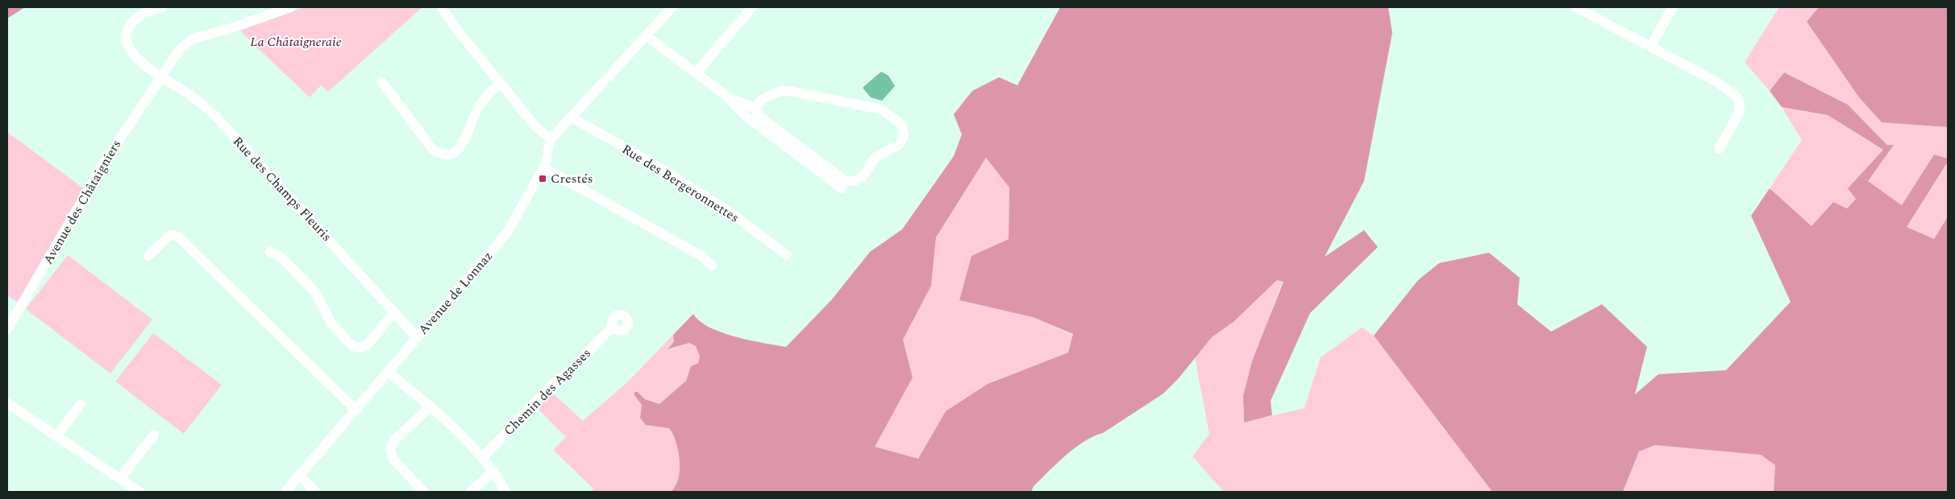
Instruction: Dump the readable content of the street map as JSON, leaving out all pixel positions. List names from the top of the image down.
{
  "streets": {
    "street": [
      "Rue des Bergeronnettes",
      "Rue des Champs Fleuris",
      "Avenue des Châtaigniers",
      "Avenue de Lonnaz",
      "Chemin des Agasses"
    ]
  },
  "crossings": [
    ["Rue des Bergeronnettes", "Avenue de Lonnaz"],
    ["Rue des Champs Fleuris", "Avenue des Châtaigniers"],
    ["Rue des Champs Fleuris", "Avenue de Lonnaz"]
  ],
  "parks": ["La Châtaigneraie"],
  "places": {
    "transit": ["Crestés"]
  }
}
